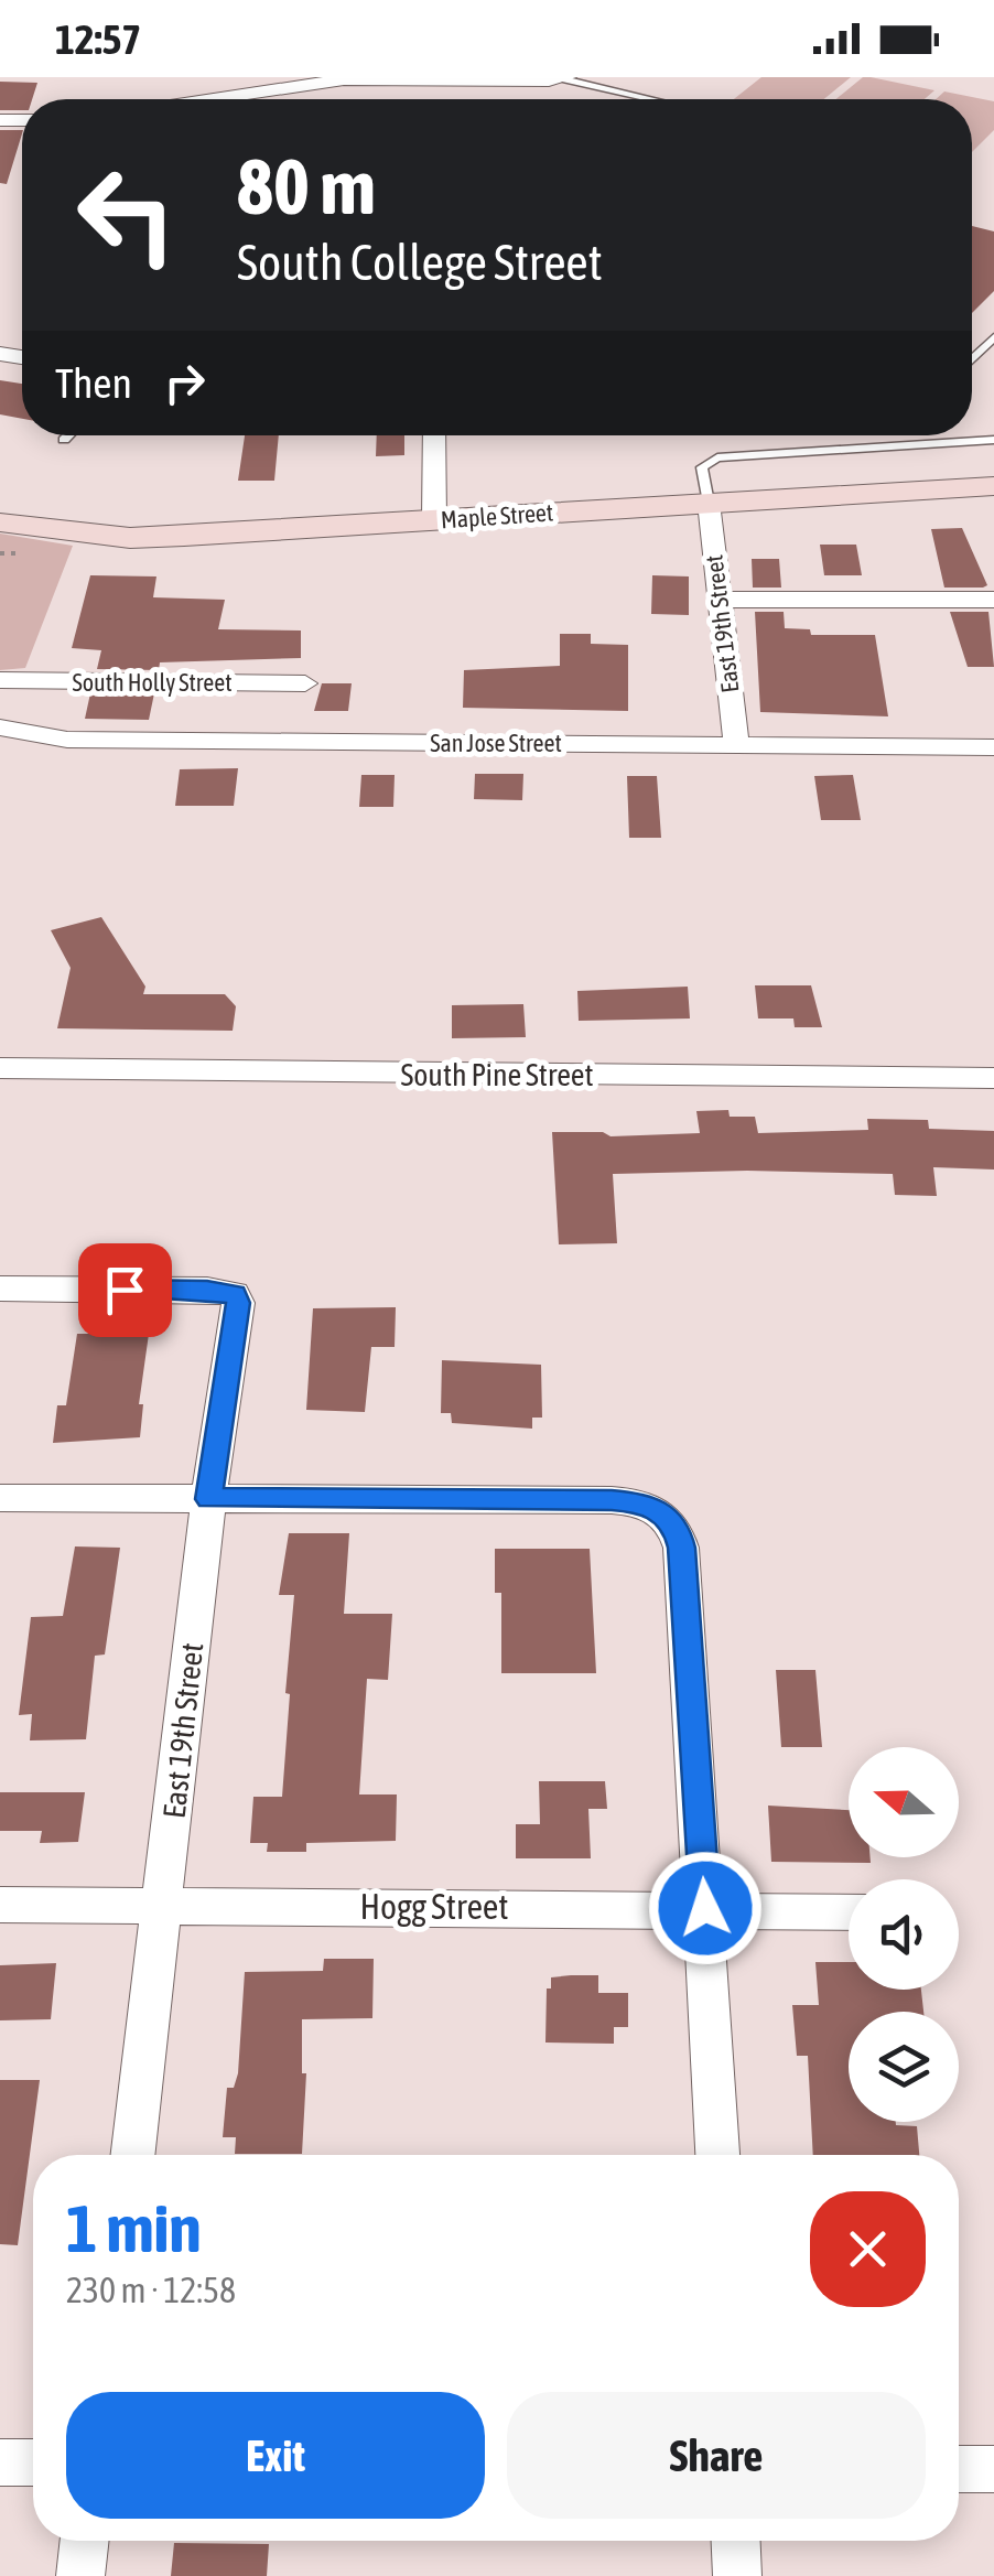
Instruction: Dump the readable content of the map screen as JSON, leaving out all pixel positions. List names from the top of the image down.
{
  "streets": {
    "street": [
      "Maple Street",
      "East 19th Street",
      "South Holly Street",
      "San Jose Street",
      "South Pine Street",
      "Hogg Street"
    ]
  },
  "crossings": [
    ["Maple Street", "East 19th Street"],
    ["East 19th Street", "San Jose Street"],
    ["East 19th Street", "Hogg Street"]
  ],
  "north": "left",
  "page": {
    "status": "12:57",
    "turn": ["80 m", "South College Street"],
    "then": "Then",
    "heading": ["1 min", "230 m · 12:58"],
    "buttons": ["Exit", "Share"]
  }
}
